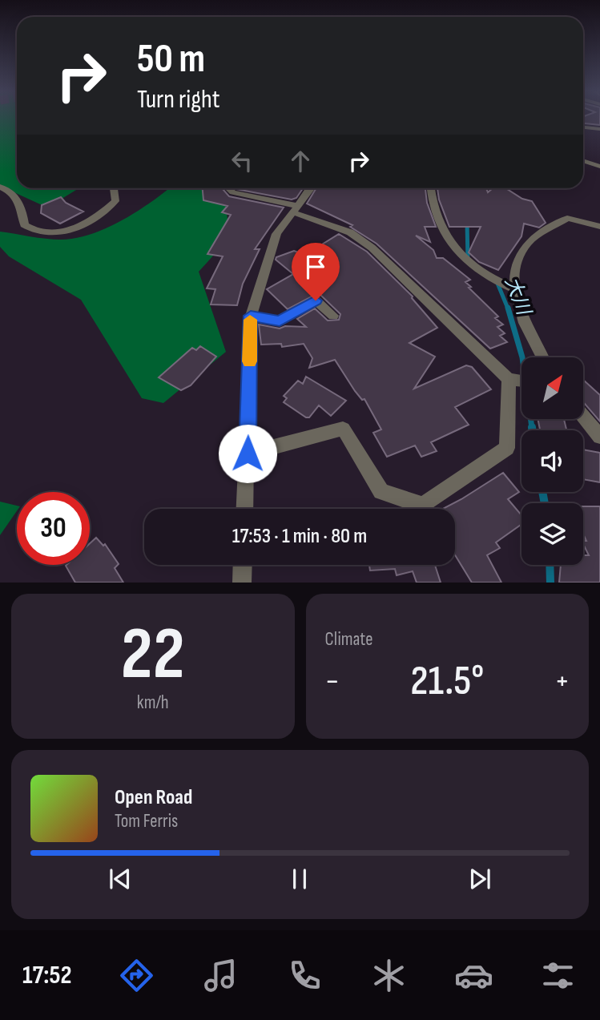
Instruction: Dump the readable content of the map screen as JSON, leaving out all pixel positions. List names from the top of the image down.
{
  "water": ["大川"],
  "north": "top right",
  "page": {
    "turn": ["50 m", "Turn right"],
    "limit": "30",
    "trip": "17:53 · 1 min · 80 m",
    "tile": [
      ["22", "km/h"],
      "Climate"
    ],
    "heat": ["−", "21.5°", "+"],
    "song": ["Open Road", "Tom Ferris"],
    "tabs": "17:52"
  }
}
